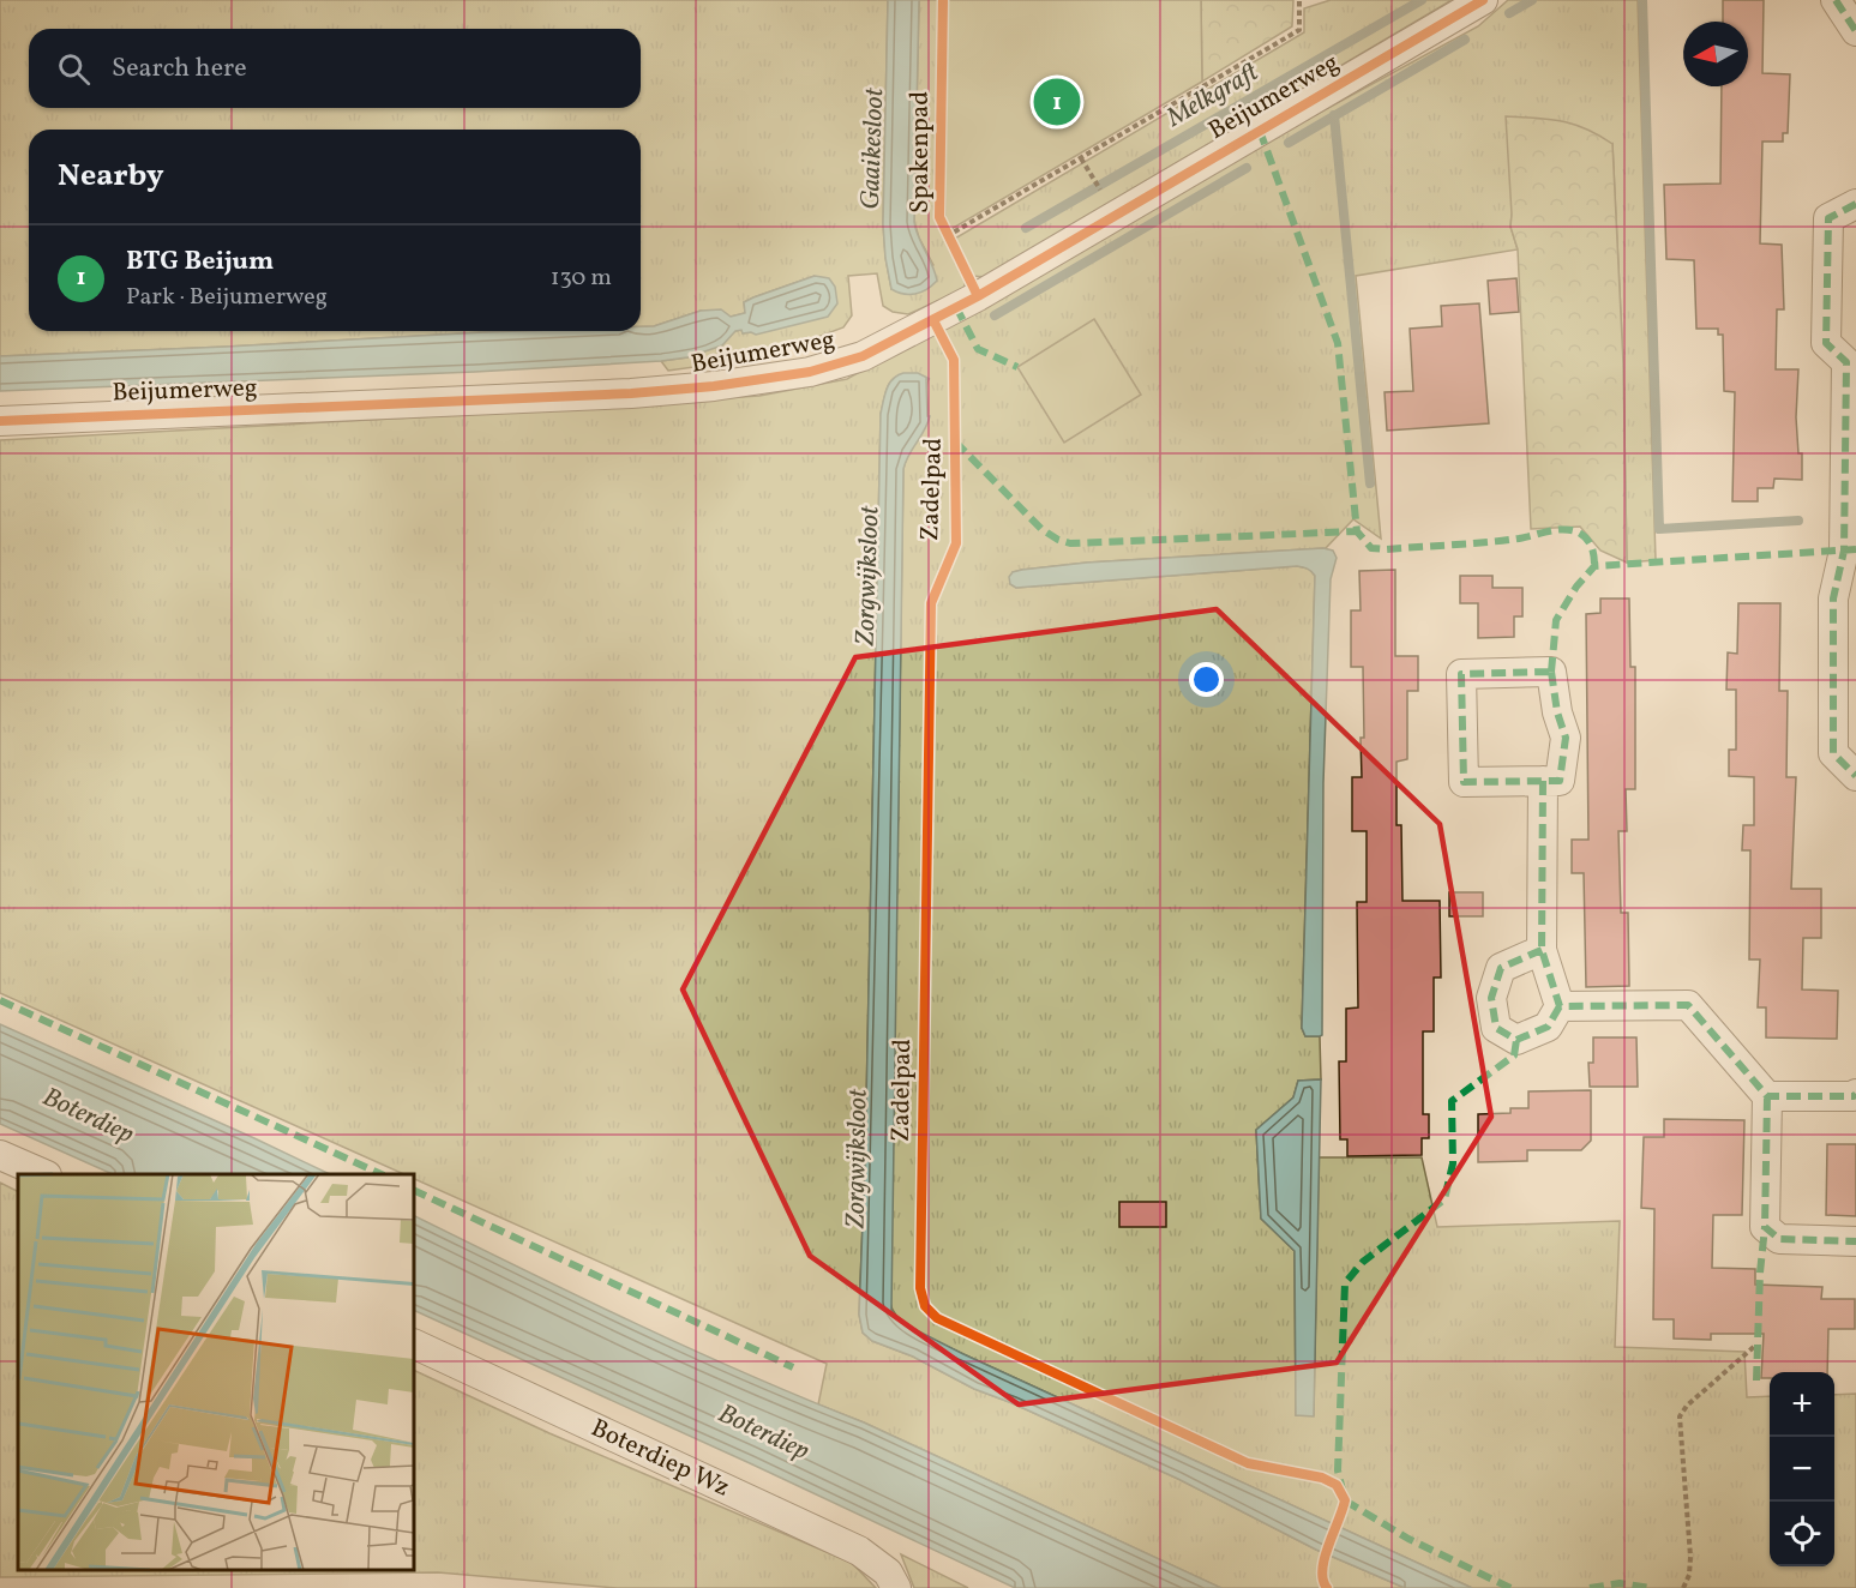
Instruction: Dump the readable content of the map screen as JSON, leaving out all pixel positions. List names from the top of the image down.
{
  "streets": {
    "street": ["Beijumerweg", "Boterdiep Wz"],
    "cycle path": ["Spakenpad", "Zadelpad"]
  },
  "water": [
    "Melkgraft",
    "Gaaikesloot",
    "Zorgwijksloot",
    "Boterdiep"
  ],
  "north": "left",
  "page": {
    "search": "Search here",
    "pins": "1",
    "heading": "Nearby",
    "list": [
      {
        "mark": "1",
        "name": "BTG Beijum",
        "note": "Park · Beijumerweg",
        "value": "130 m"
      }
    ],
    "map_buttons": ["+", "−"]
  }
}
